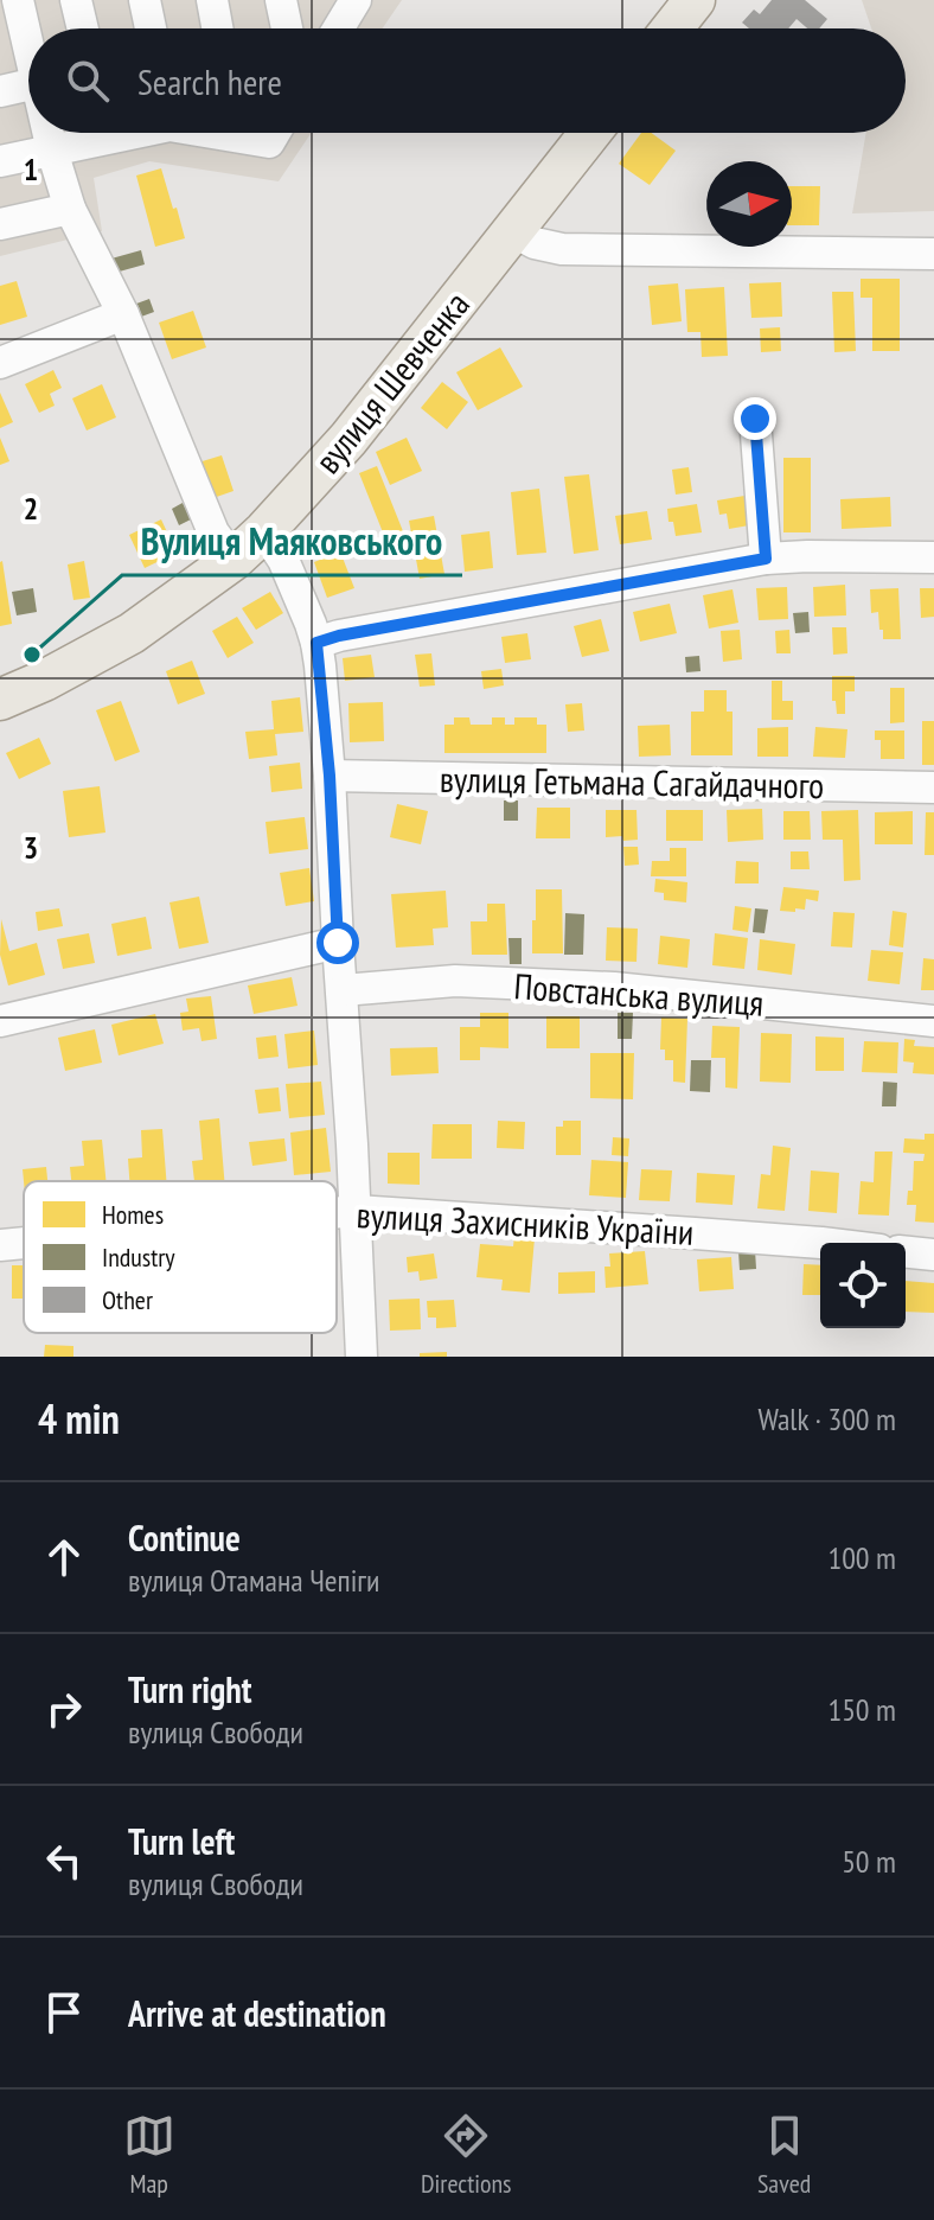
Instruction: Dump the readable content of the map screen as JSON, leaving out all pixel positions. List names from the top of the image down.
{
  "streets": {
    "main road": ["вулиця Шевченка"],
    "street": ["вулиця Гетьмана Сагайдачного", "Повстанська вулиця", "вулиця Захисників України"]
  },
  "places": ["Вулиця Маяковського"],
  "legend": ["Homes", "Industry", "Other"],
  "north": "right",
  "page": {
    "search": "Search here",
    "heading": ["4 min", "Walk · 300 m"],
    "list": [
      ["Continue", "вулиця Отамана Чепіги", "100 m"],
      ["Turn right", "вулиця Свободи", "150 m"],
      ["Turn left", "вулиця Свободи", "50 m"],
      "Arrive at destination"
    ],
    "nav": ["Map", "Directions", "Saved"]
  },
  "grid": {
    "rows": ["1", "2", "3"]
  }
}
